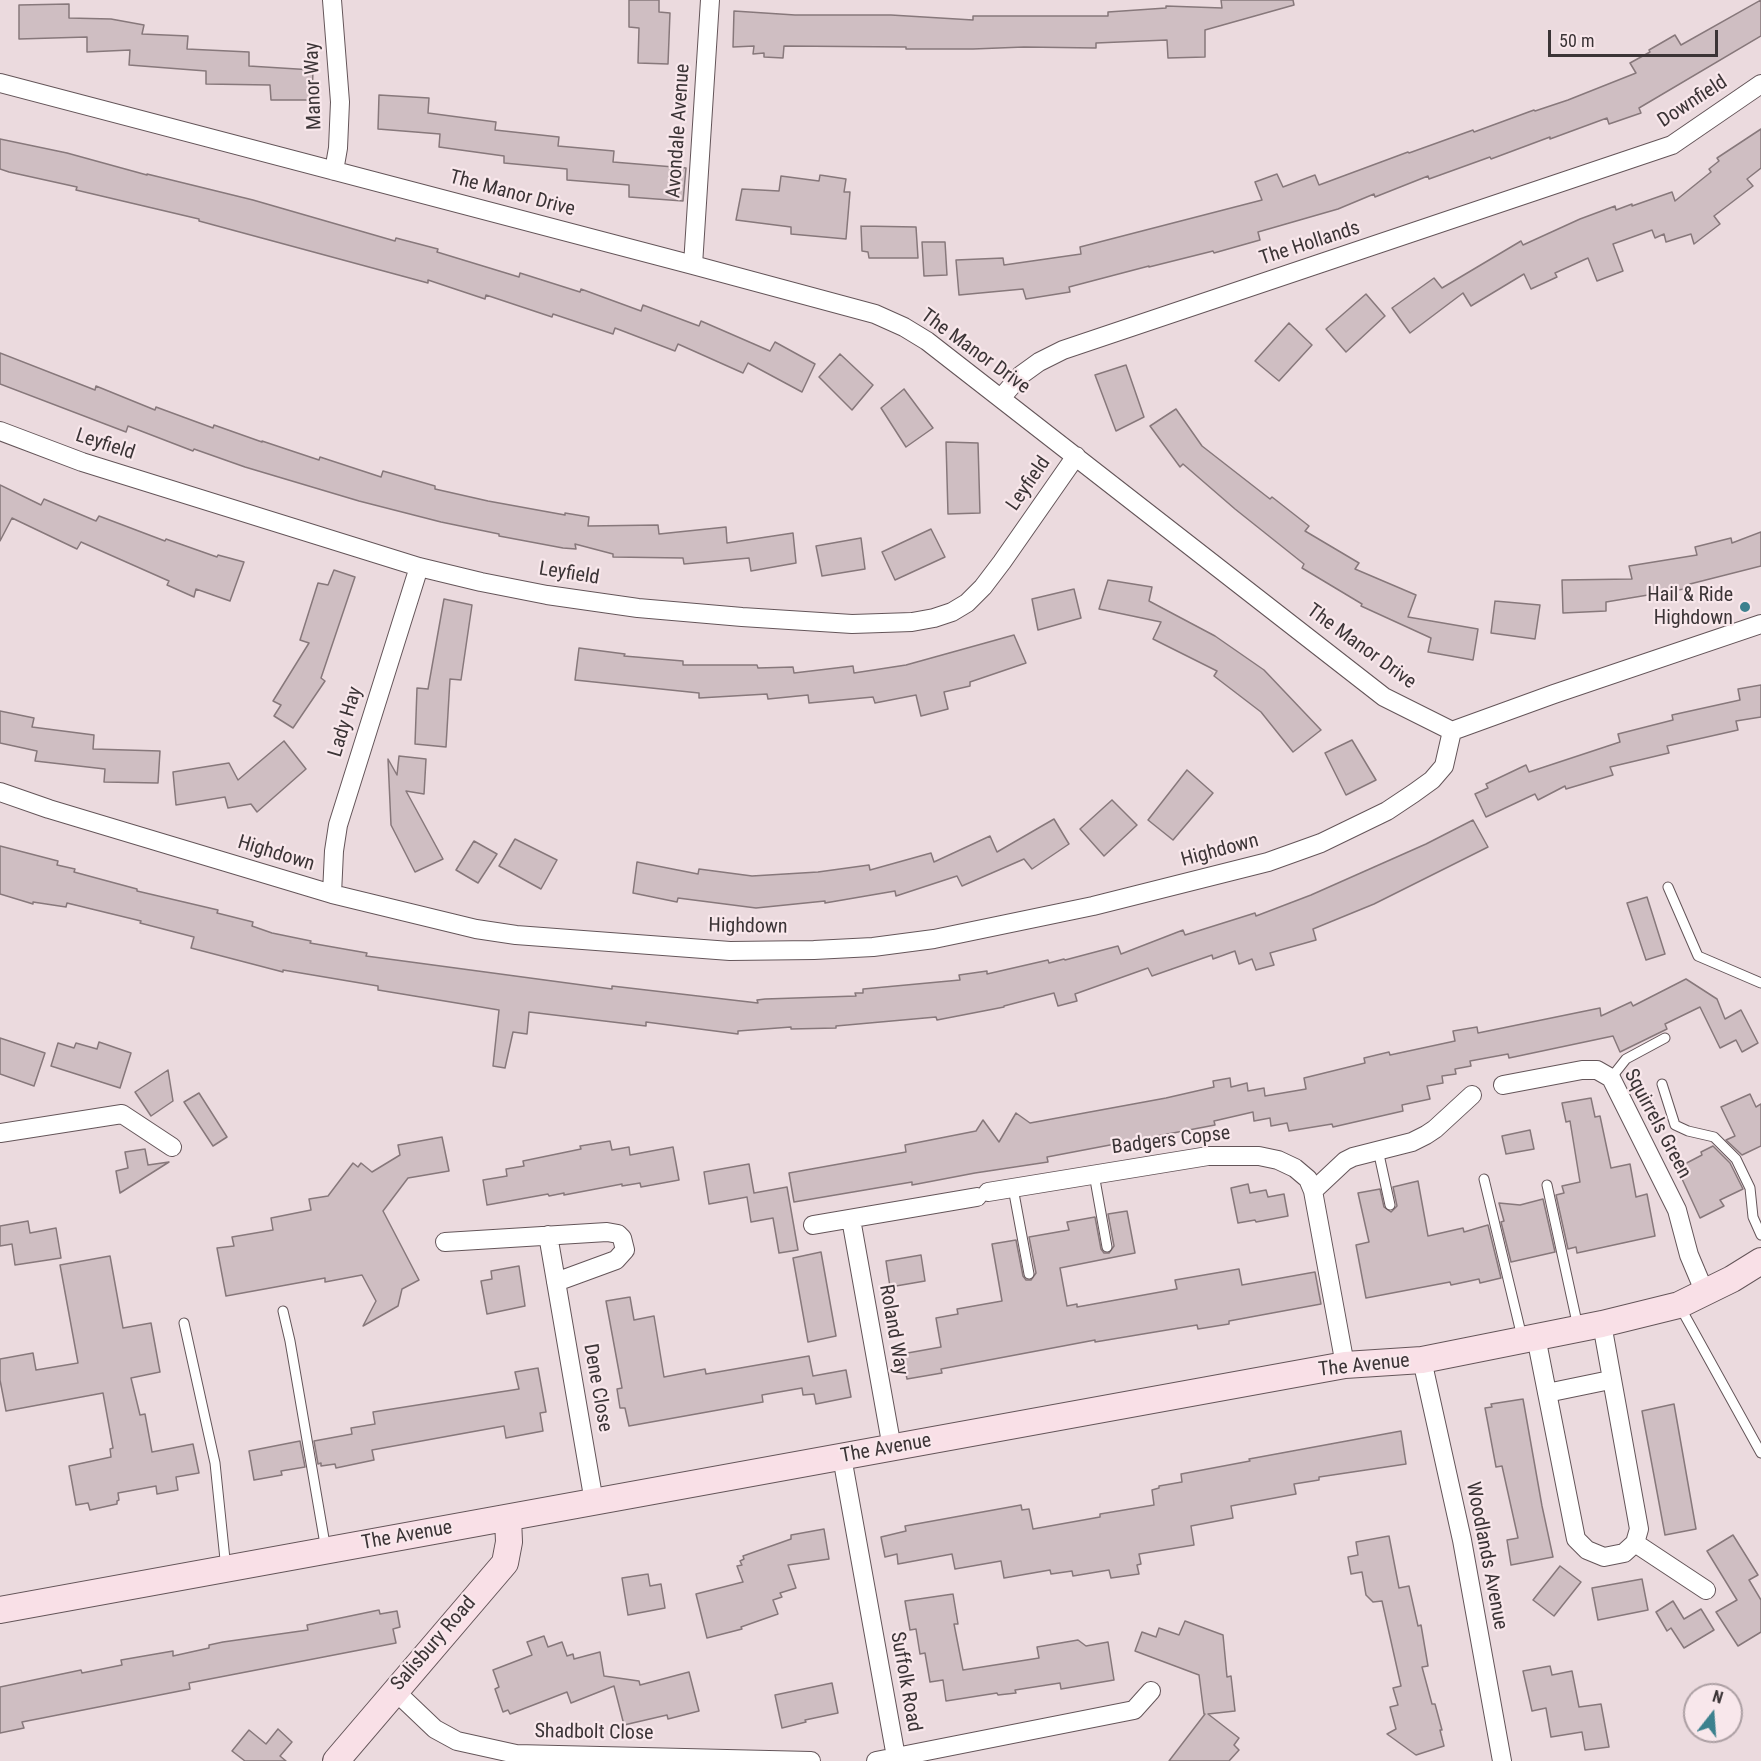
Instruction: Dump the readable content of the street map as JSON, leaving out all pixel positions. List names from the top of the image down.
{
  "streets": {
    "street": [
      "Manor Way",
      "Downfield",
      "Avondale Avenue",
      "The Manor Drive",
      "The Hollands",
      "Leyfield",
      "Lady Hay",
      "Highdown",
      "Squirrels Green",
      "Badgers Copse",
      "Roland Way",
      "The Avenue",
      "Dene Close",
      "Woodlands Avenue",
      "Salisbury Road",
      "Suffolk Road",
      "Shadbolt Close"
    ]
  },
  "crossings": [
    ["Manor Way", "The Manor Drive"],
    ["Downfield", "The Hollands"],
    ["Avondale Avenue", "The Manor Drive"],
    ["The Manor Drive", "The Hollands"],
    ["The Manor Drive", "Leyfield"],
    ["The Manor Drive", "Highdown"],
    ["Leyfield", "Lady Hay"],
    ["Lady Hay", "Highdown"],
    ["Squirrels Green", "The Avenue"],
    ["Badgers Copse", "Roland Way"],
    ["Badgers Copse", "The Avenue"],
    ["Roland Way", "The Avenue"],
    ["The Avenue", "Dene Close"],
    ["The Avenue", "Woodlands Avenue"],
    ["The Avenue", "Salisbury Road"],
    ["The Avenue", "Suffolk Road"],
    ["Salisbury Road", "Shadbolt Close"]
  ],
  "places": ["Hail & Ride Highdown"],
  "scale_bar": "50 m",
  "north": "top"
}
